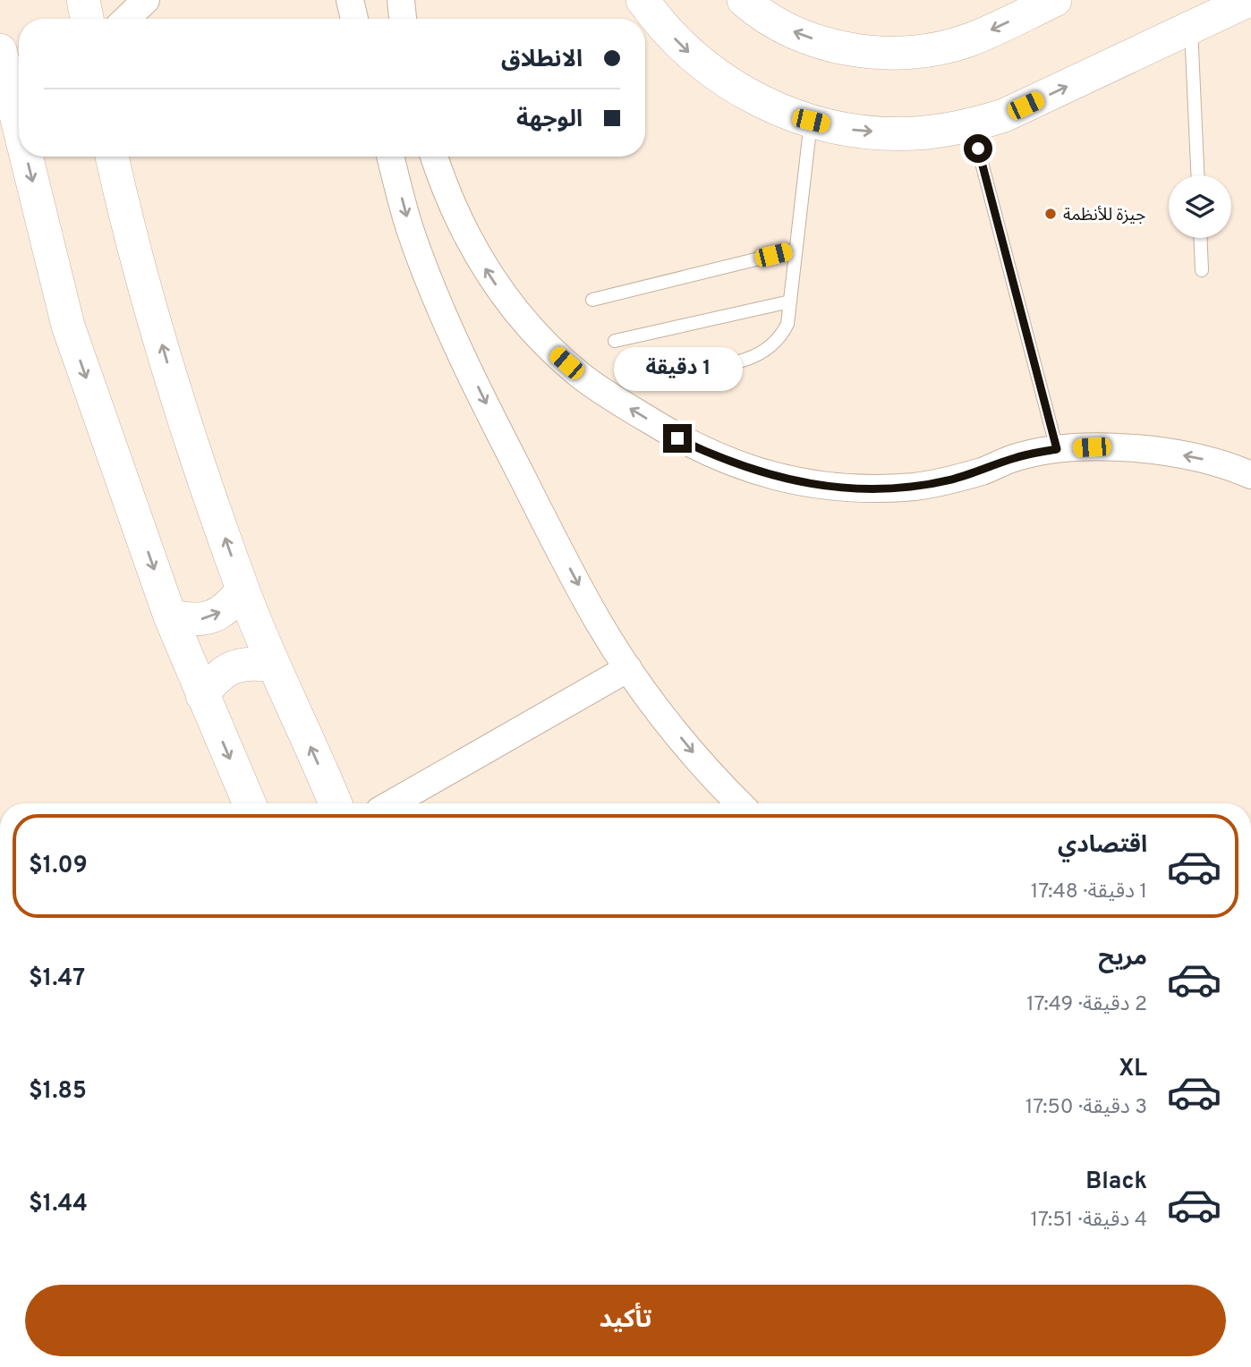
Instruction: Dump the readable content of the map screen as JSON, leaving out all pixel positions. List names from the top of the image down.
{
  "places": ["جيزة للأنظمة"],
  "page": {
    "banner": ["الانطلاق", "الوجهة"],
    "bubble": "1 دقيقة",
    "list": [
      {
        "name": "اقتصادي",
        "note": "1 دقيقة · 17:48",
        "value": "$1.09"
      },
      {
        "name": "مريح",
        "note": "2 دقيقة · 17:49",
        "value": "$1.47"
      },
      {
        "name": "XL",
        "note": "3 دقيقة · 17:50",
        "value": "$1.85"
      },
      {
        "name": "Black",
        "note": "4 دقيقة · 17:51",
        "value": "$1.44"
      }
    ],
    "buttons": "تأكيد"
  }
}
